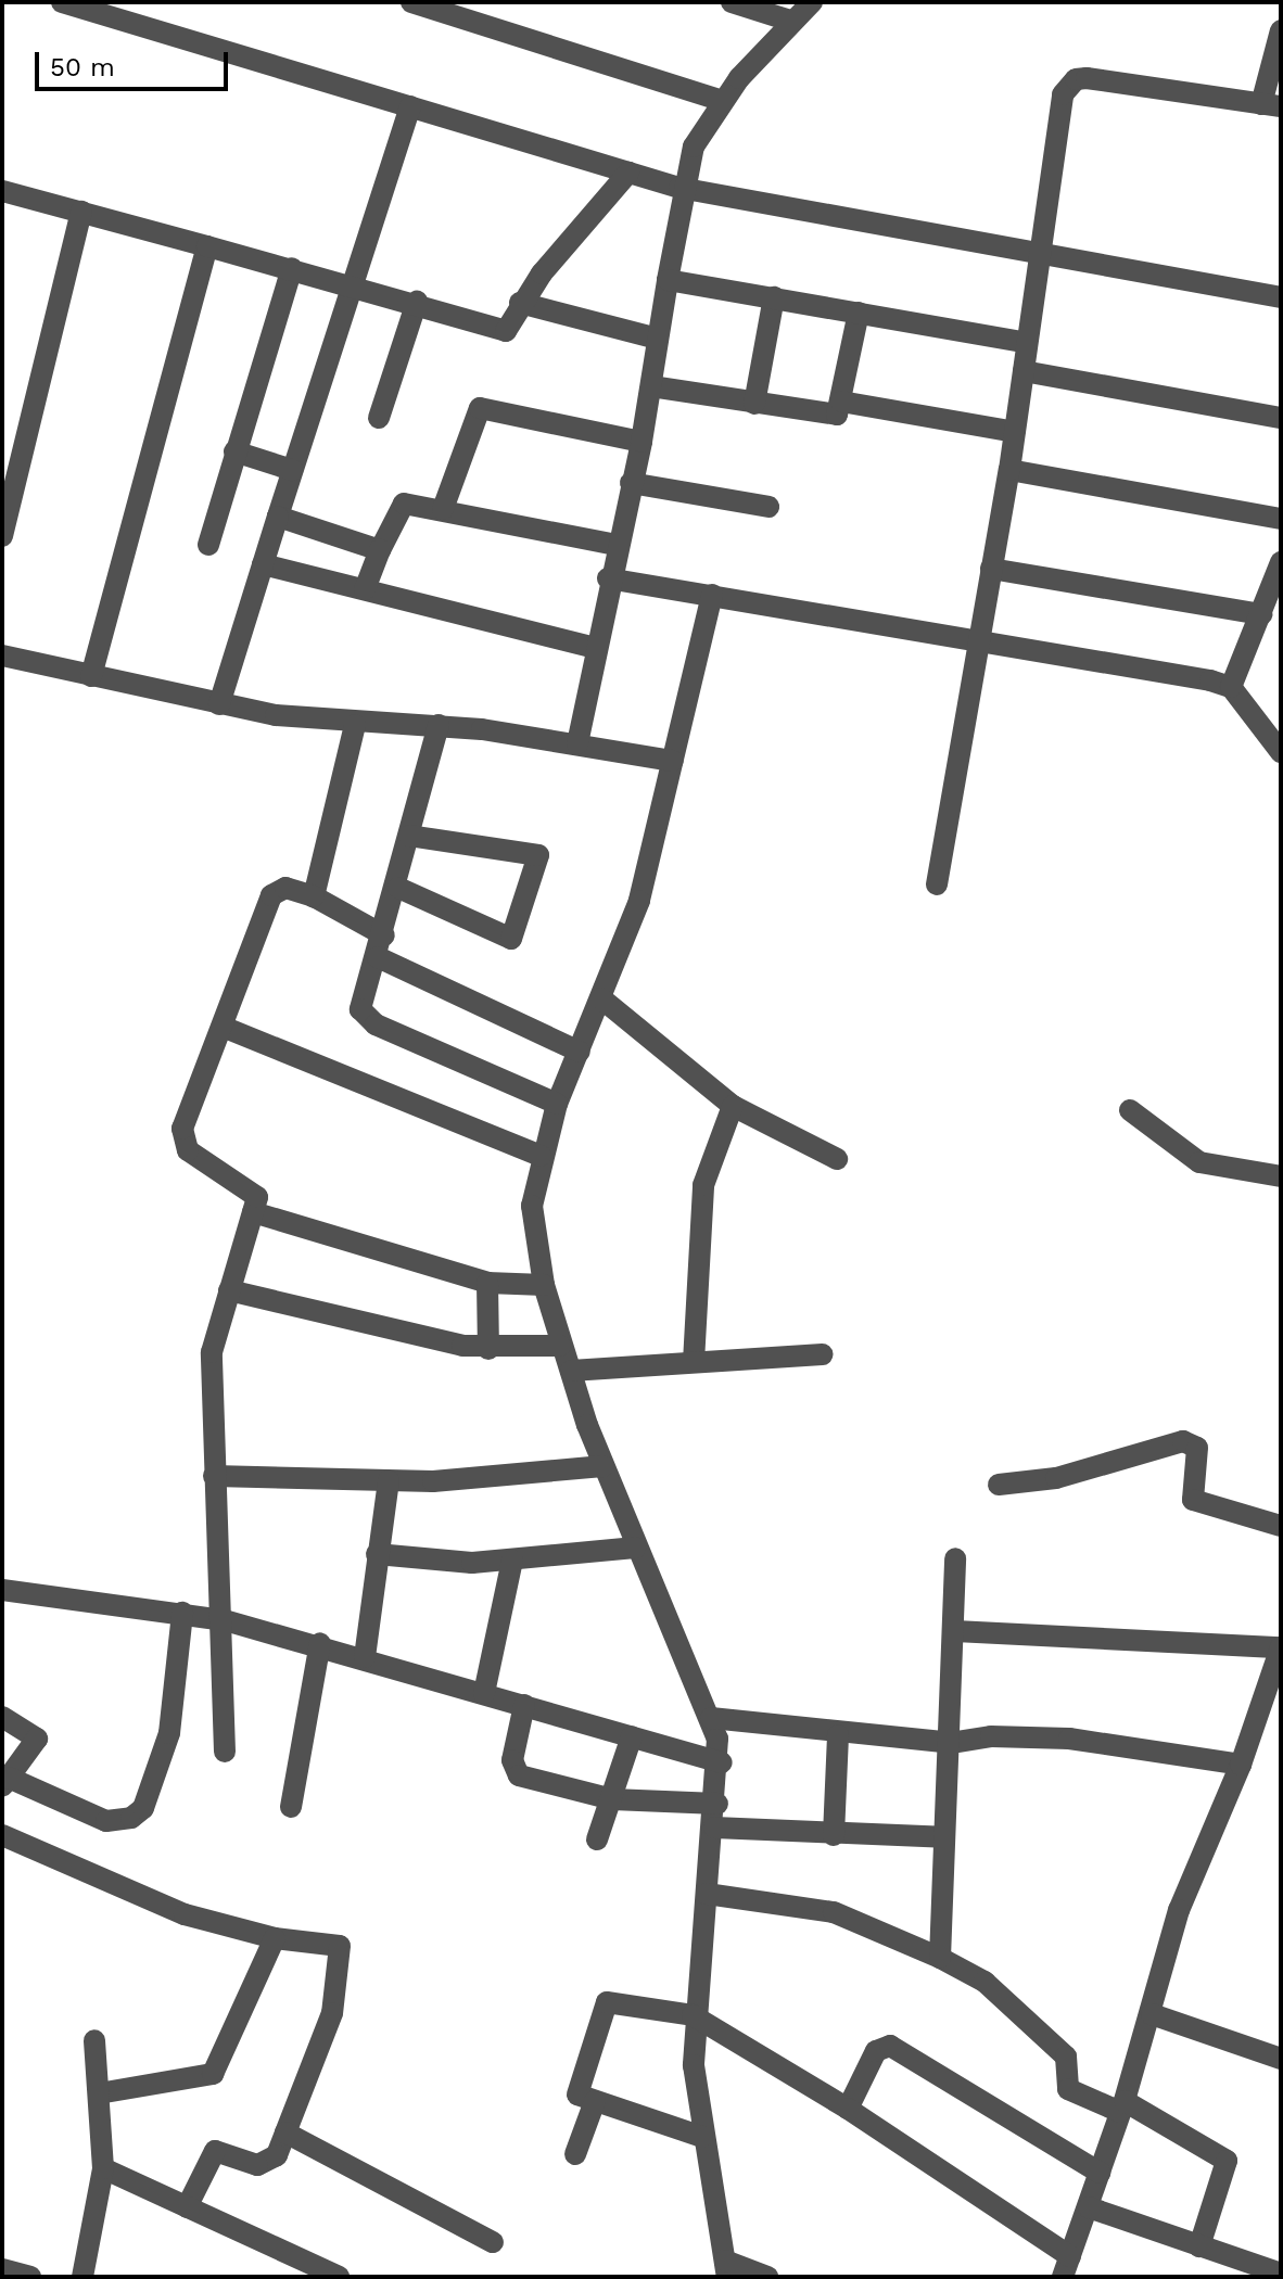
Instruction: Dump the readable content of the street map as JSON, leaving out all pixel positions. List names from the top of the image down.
{
  "scale_bar": "50 m"
}
